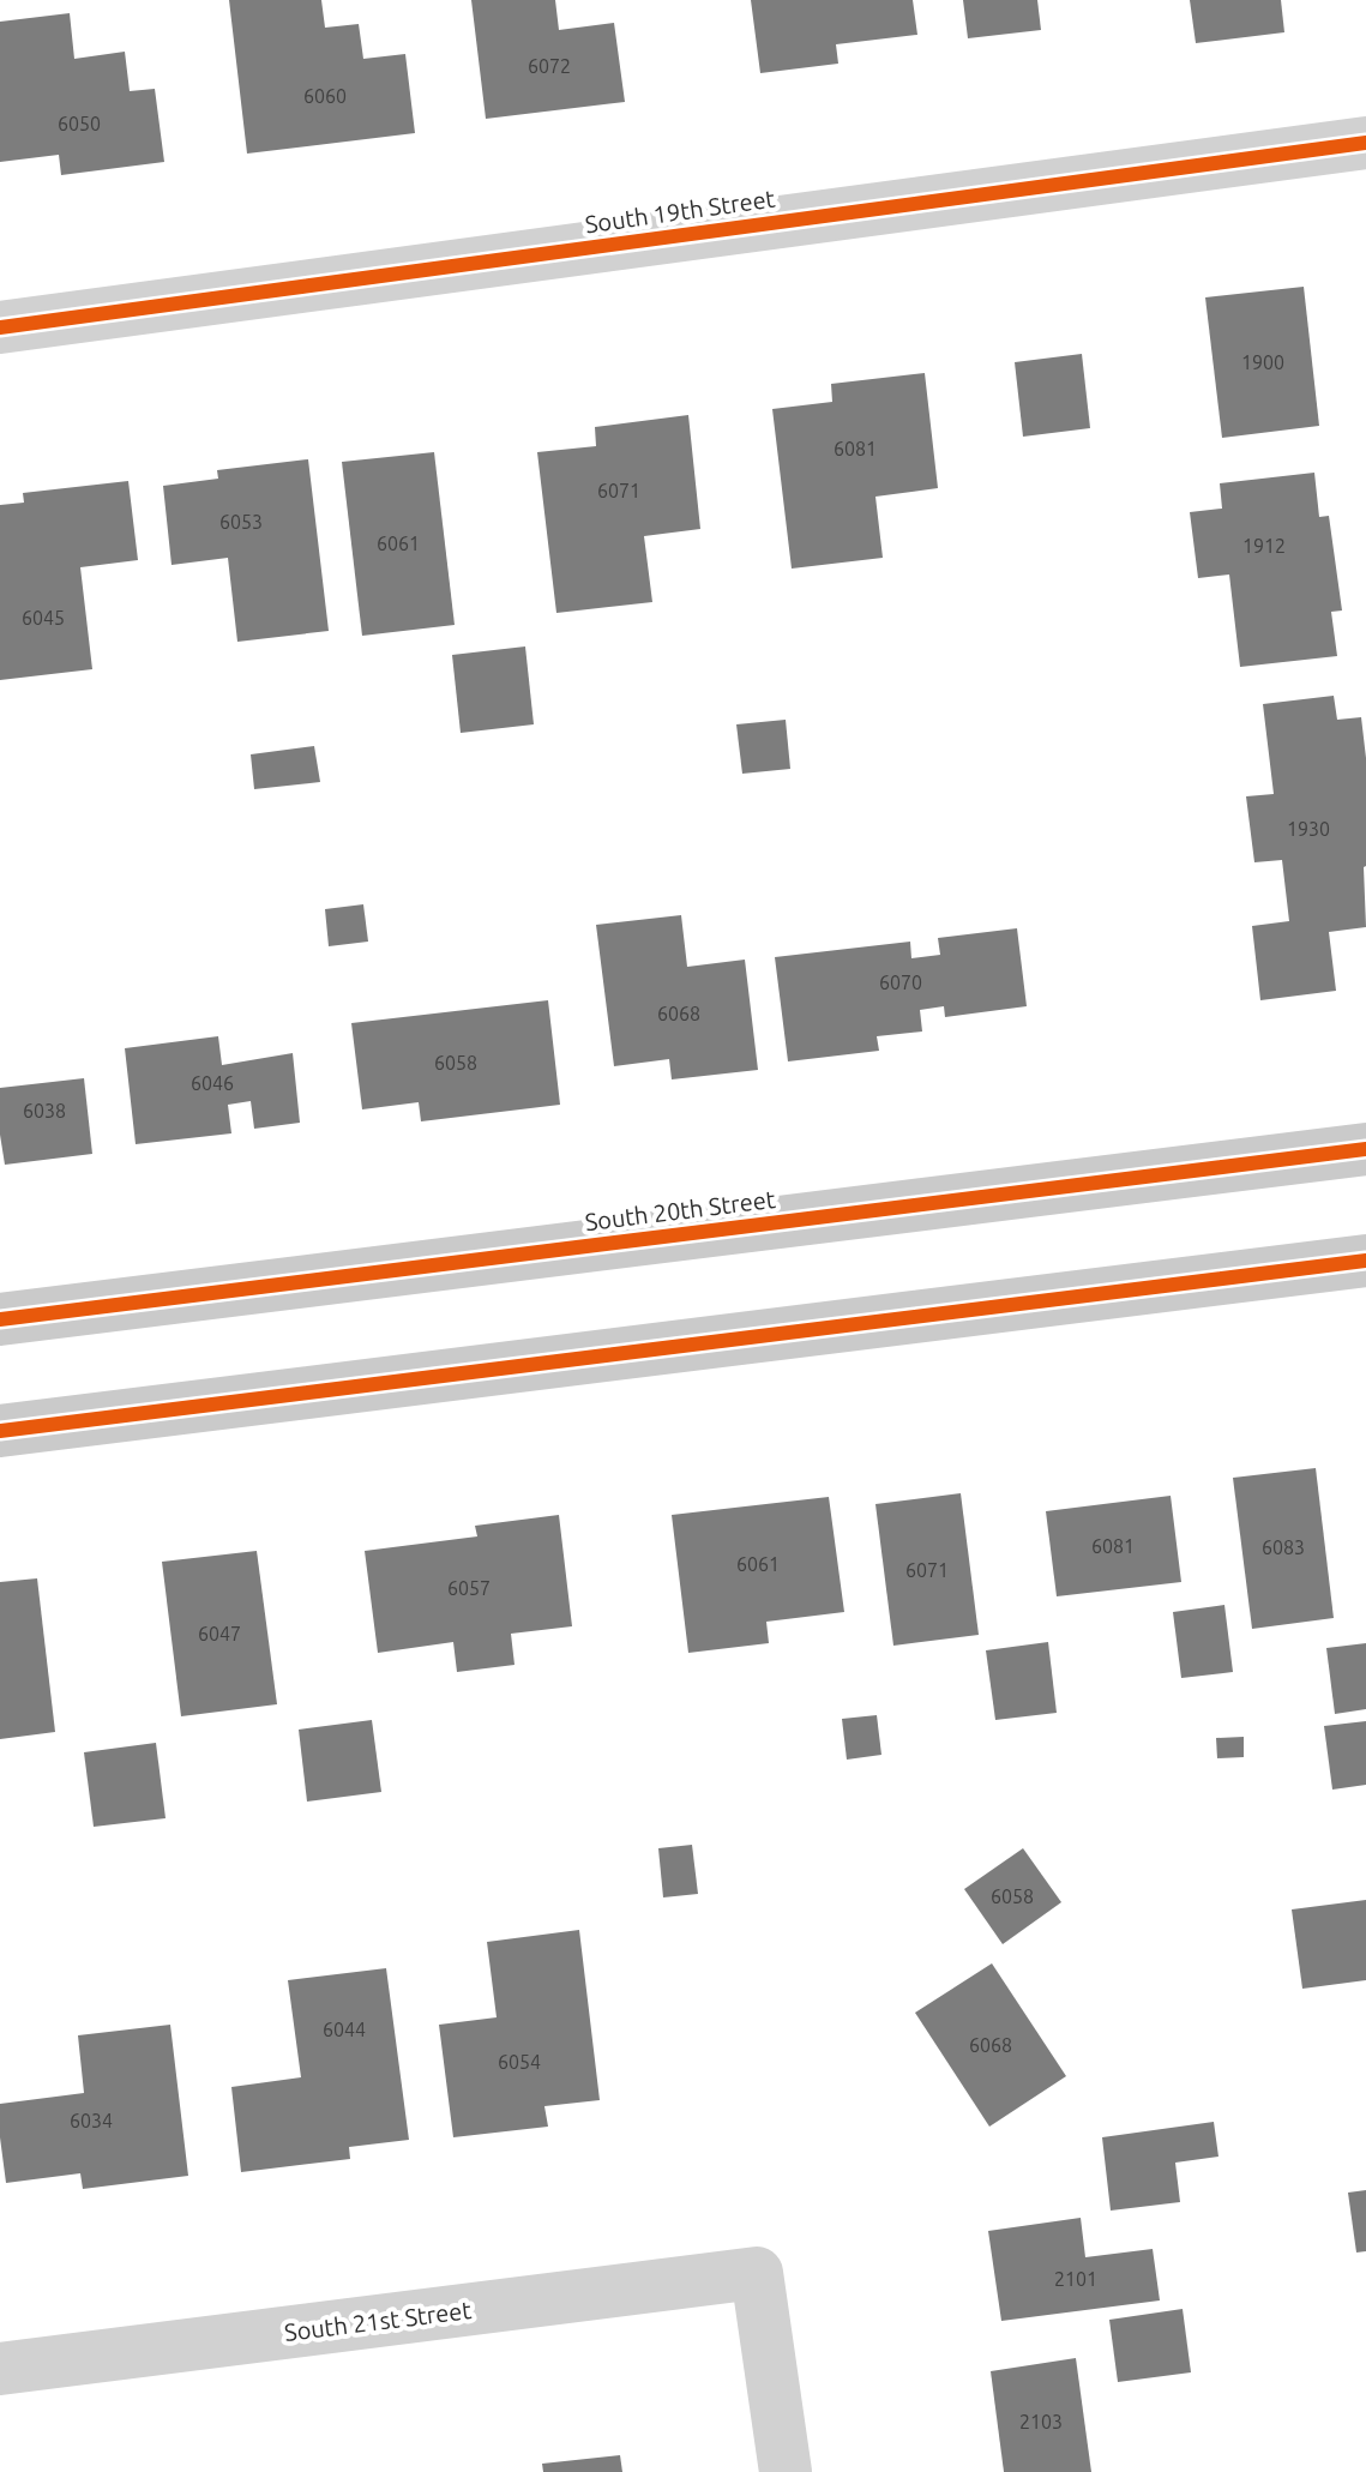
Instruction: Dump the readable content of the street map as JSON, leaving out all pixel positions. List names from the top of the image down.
{
  "streets": {
    "street": ["South 19th Street", "South 20th Street", "South 21st Street"]
  },
  "house_numbers": [
    "6072",
    "6060",
    "6050",
    "1900",
    "6081",
    "6071",
    "6053",
    "6061",
    "1912",
    "6045",
    "1930",
    "6070",
    "6068",
    "6058",
    "6046",
    "6038",
    "6081",
    "6083",
    "6061",
    "6071",
    "6057",
    "6047",
    "6058",
    "6044",
    "6068",
    "6054",
    "6034",
    "2101",
    "2103"
  ]
}
